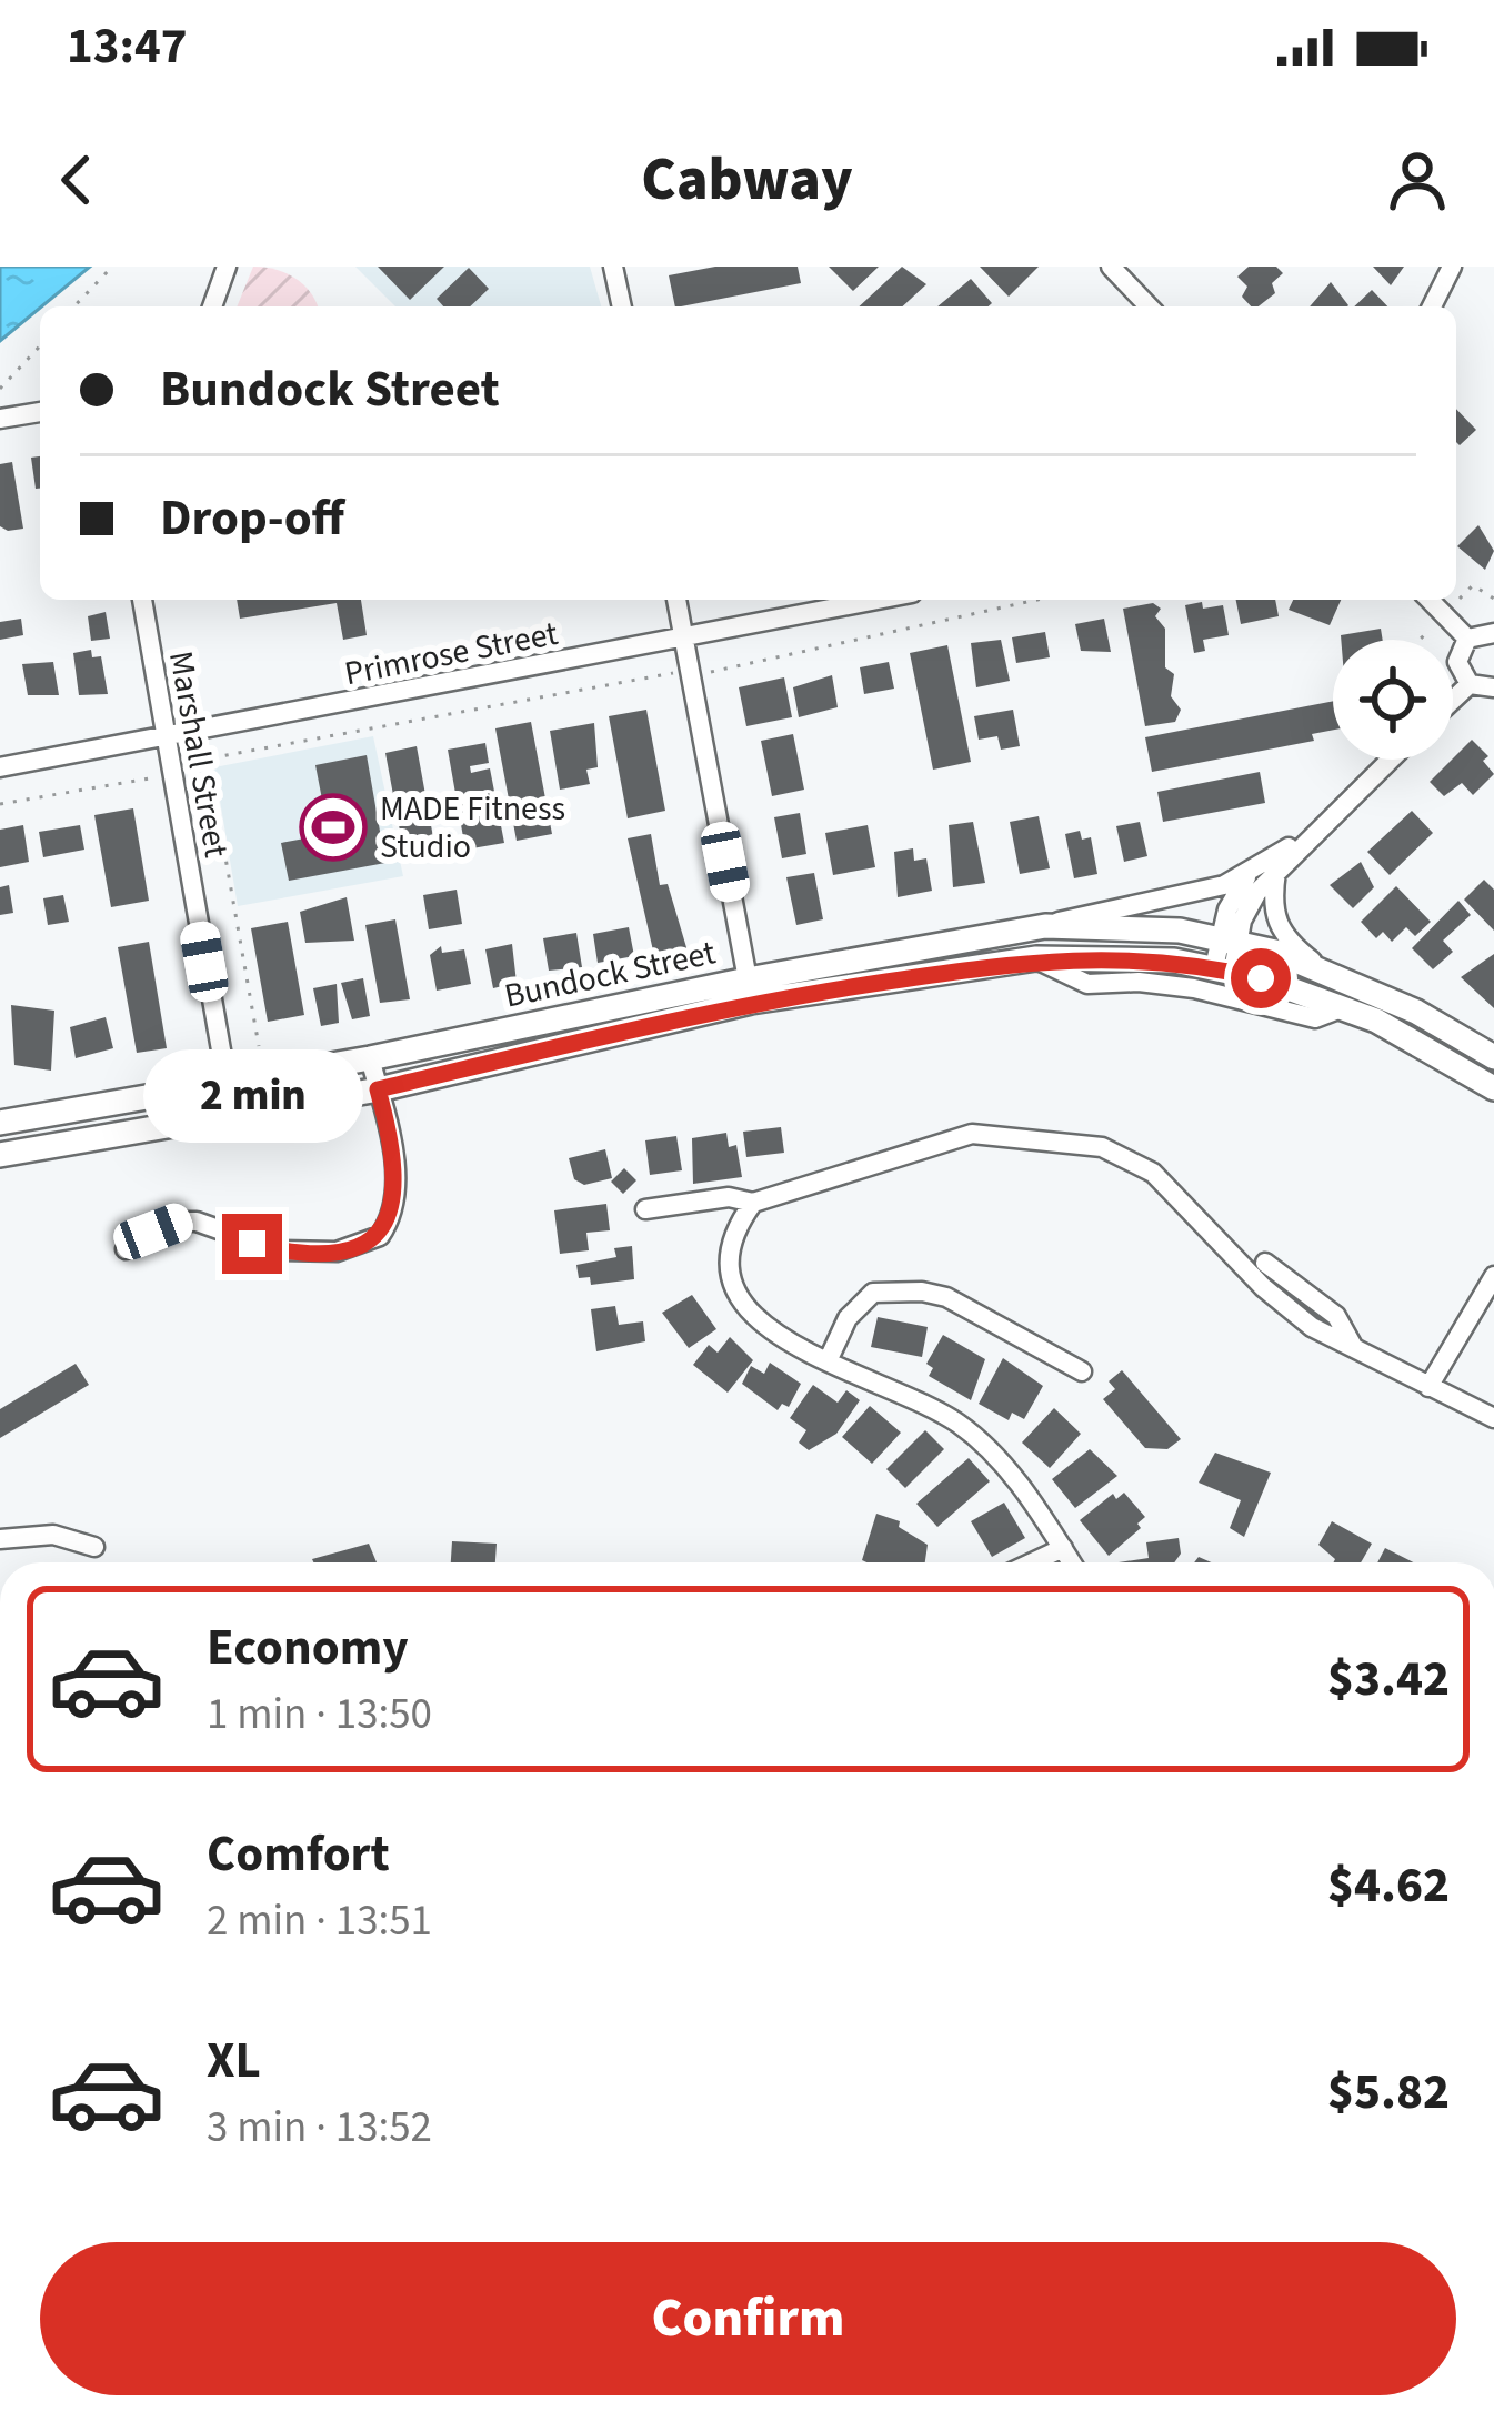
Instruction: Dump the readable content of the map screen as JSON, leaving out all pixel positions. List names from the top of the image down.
{
  "streets": {
    "main road": ["Bundock Street"],
    "street": ["Primrose Street", "Marshall Street"]
  },
  "crossings": [
    ["Primrose Street", "Marshall Street"],
    ["Marshall Street", "Bundock Street"]
  ],
  "places": {
    "sports": ["MADE Fitness Studio"]
  },
  "page": {
    "status": "13:47",
    "header": "Cabway",
    "banner": ["Bundock Street", "Drop-off"],
    "bubble": "2 min",
    "list": [
      {
        "name": "Economy",
        "note": "1 min · 13:50",
        "value": "$3.42"
      },
      {
        "name": "Comfort",
        "note": "2 min · 13:51",
        "value": "$4.62"
      },
      {
        "name": "XL",
        "note": "3 min · 13:52",
        "value": "$5.82"
      }
    ],
    "buttons": "Confirm"
  }
}
